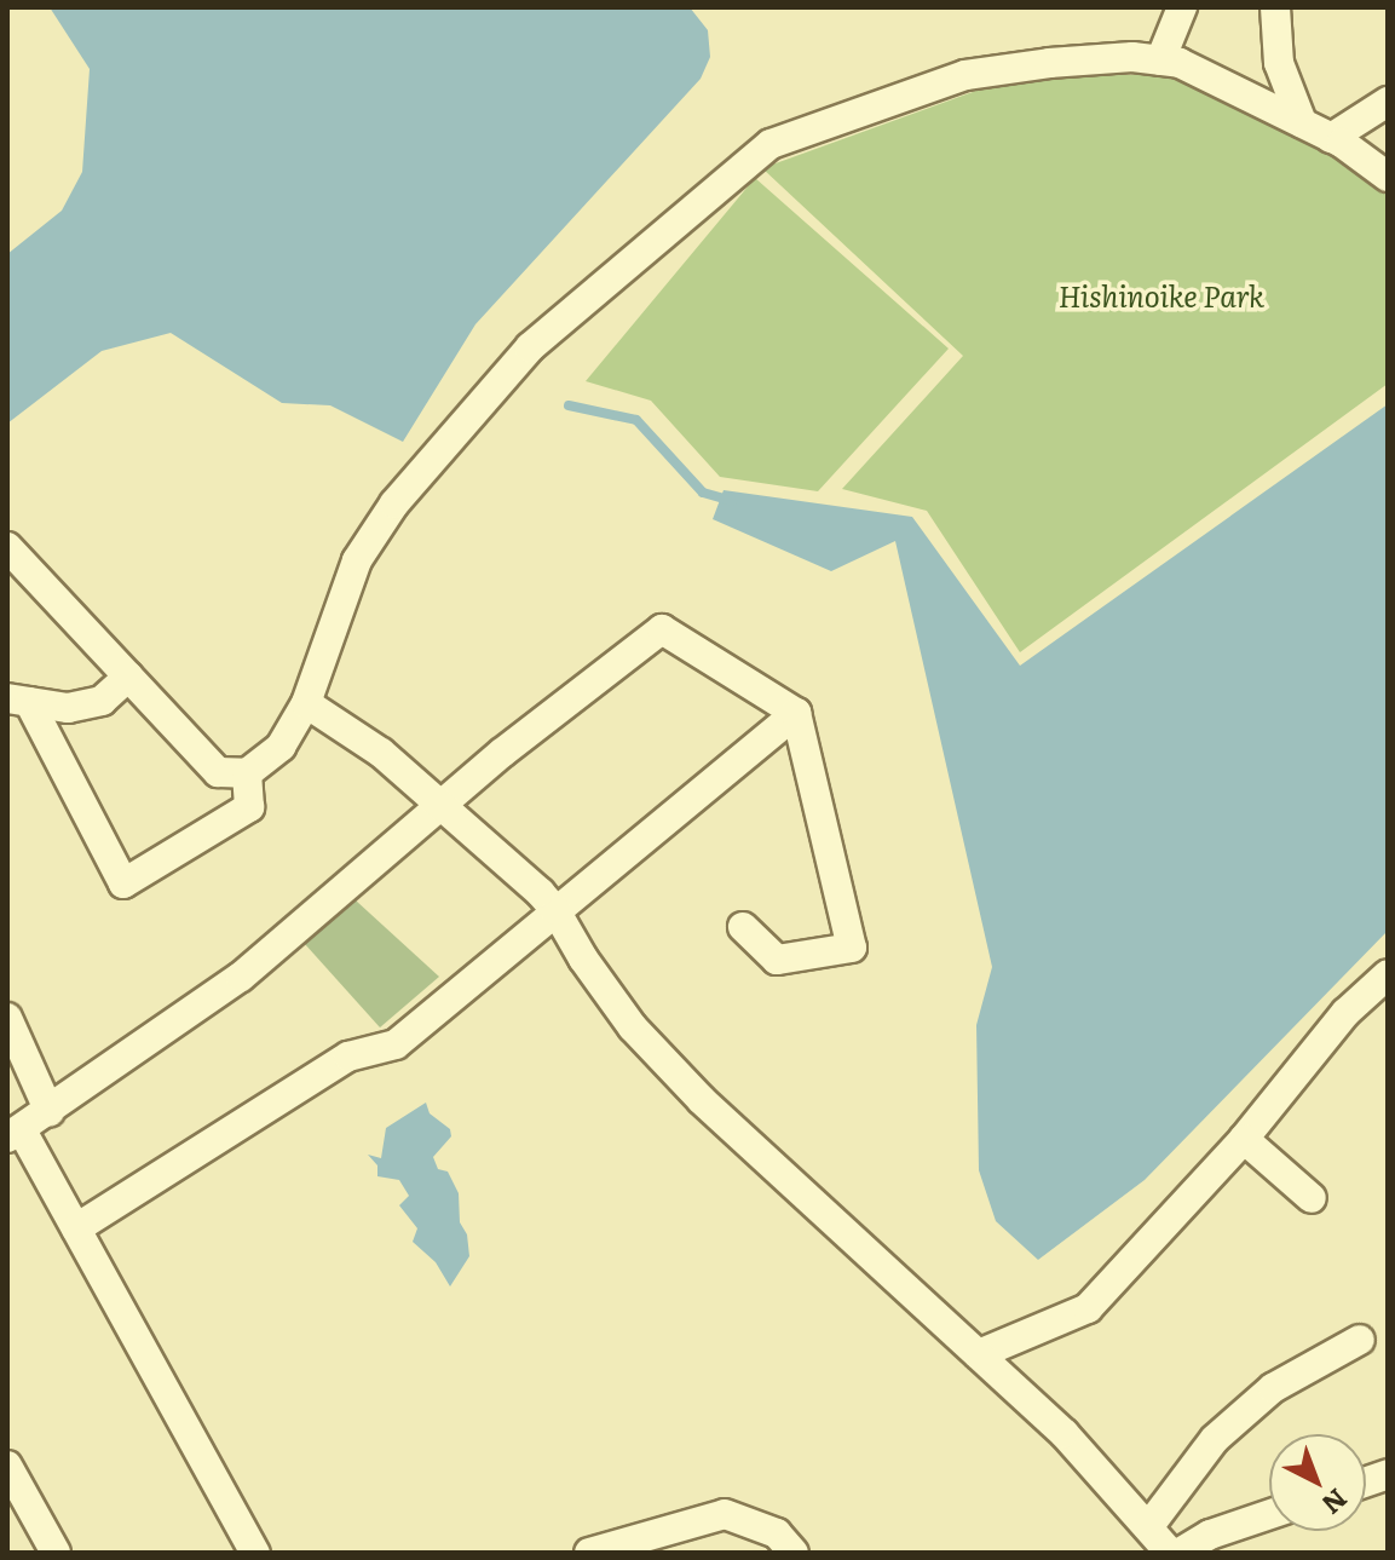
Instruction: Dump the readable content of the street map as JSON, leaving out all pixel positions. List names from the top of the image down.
{
  "parks": ["Hishinoike Park"],
  "north": "bottom right"
}
